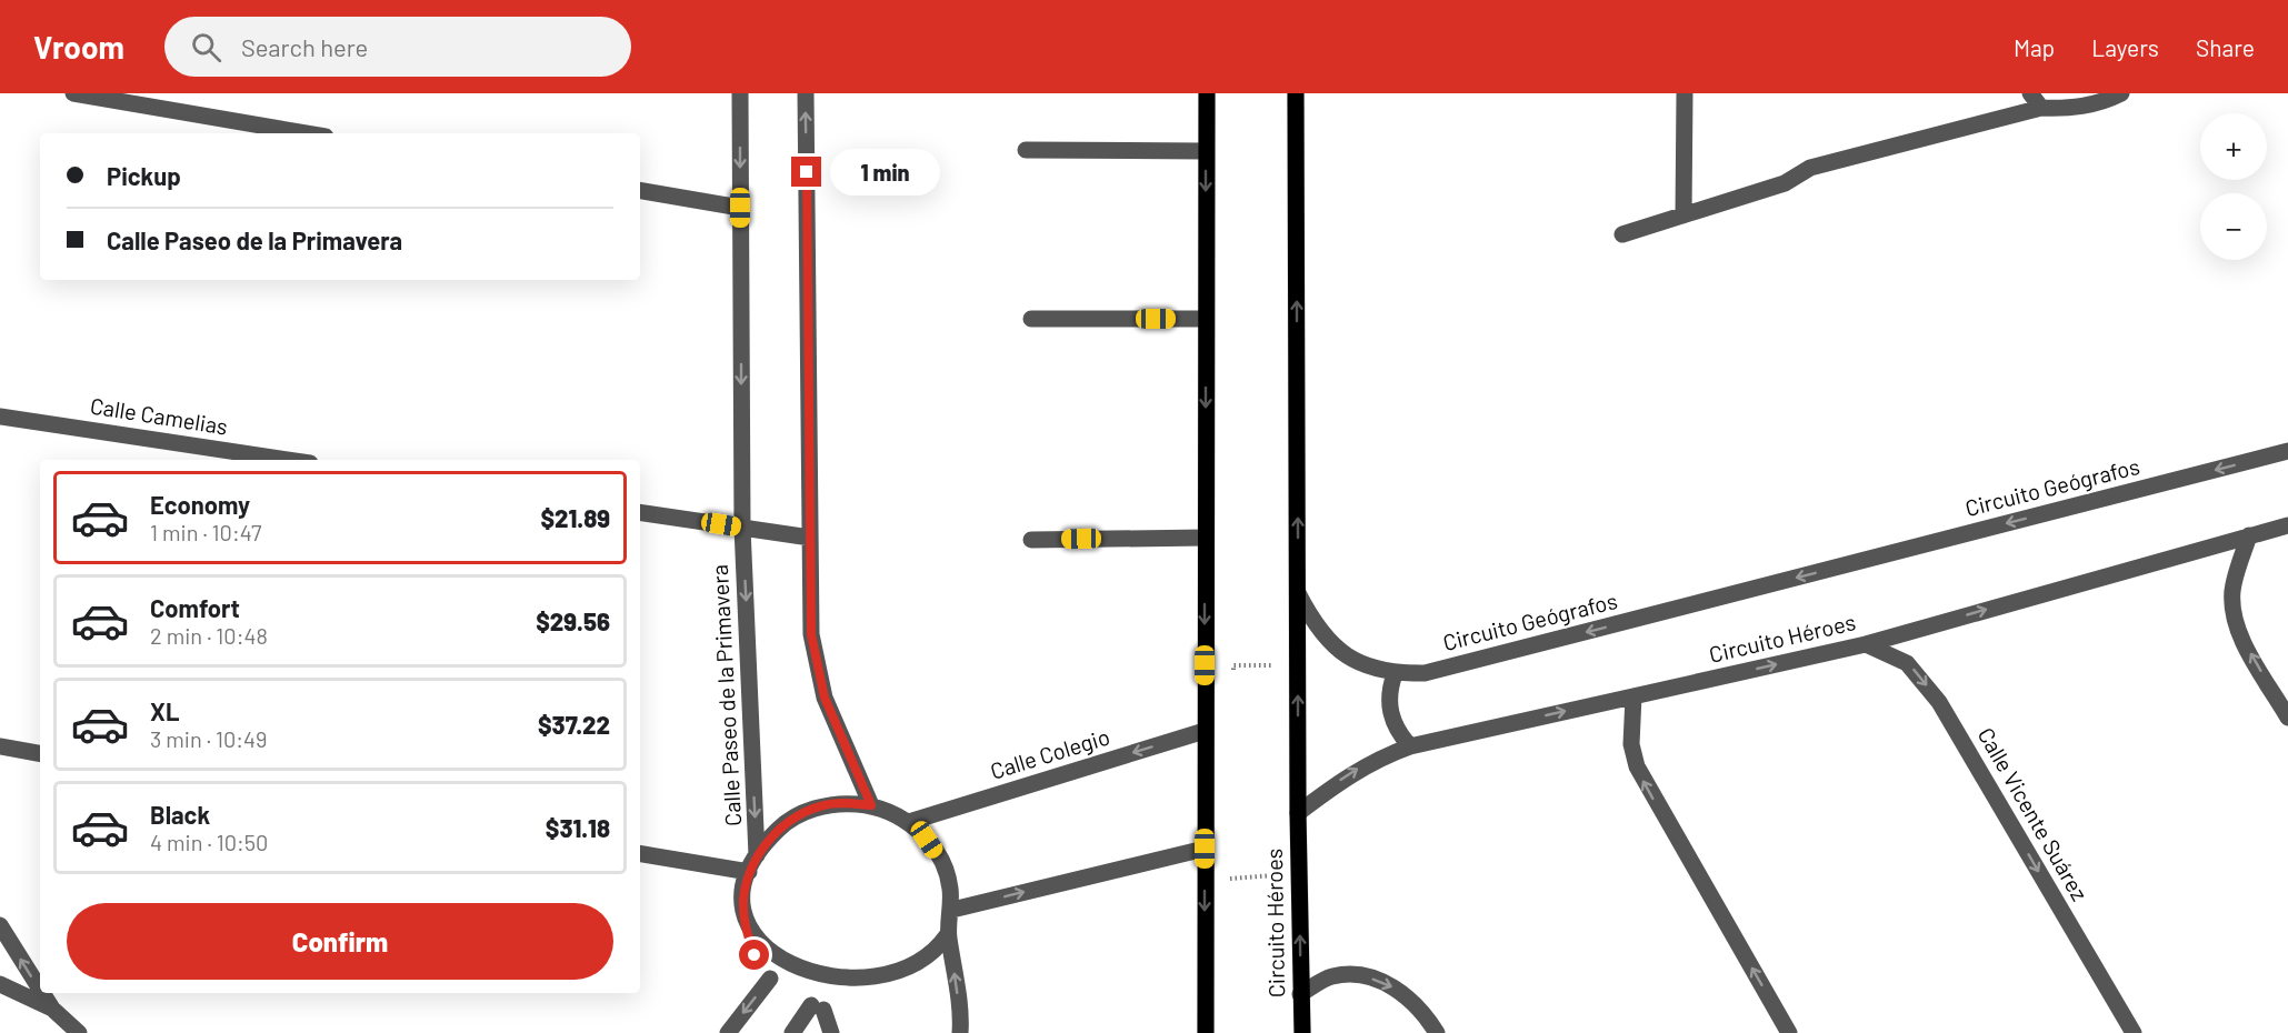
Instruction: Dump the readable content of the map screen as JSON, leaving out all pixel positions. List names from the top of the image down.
{
  "streets": {
    "main road": ["Circuito Geógrafos", "Circuito Héroes"],
    "street": [
      "Calle Camelias",
      "Calle Paseo de la Primavera",
      "Calle Colegio",
      "Calle Vicente Suárez"
    ]
  },
  "crossings": [
    ["Circuito Geógrafos", "Circuito Héroes"],
    ["Circuito Héroes", "Calle Vicente Suárez"]
  ],
  "one_way": ["Circuito Héroes", "Calle Vicente Suárez"],
  "page": {
    "header": "Vroom",
    "search": "Search here",
    "nav": ["Map", "Layers", "Share"],
    "map_buttons": ["+", "−"],
    "banner": ["Pickup", "Calle Paseo de la Primavera"],
    "bubble": "1 min",
    "list": [
      {
        "name": "Economy",
        "note": "1 min · 10:47",
        "value": "$21.89"
      },
      {
        "name": "Comfort",
        "note": "2 min · 10:48",
        "value": "$29.56"
      },
      {
        "name": "XL",
        "note": "3 min · 10:49",
        "value": "$37.22"
      },
      {
        "name": "Black",
        "note": "4 min · 10:50",
        "value": "$31.18"
      }
    ],
    "buttons": "Confirm"
  }
}
